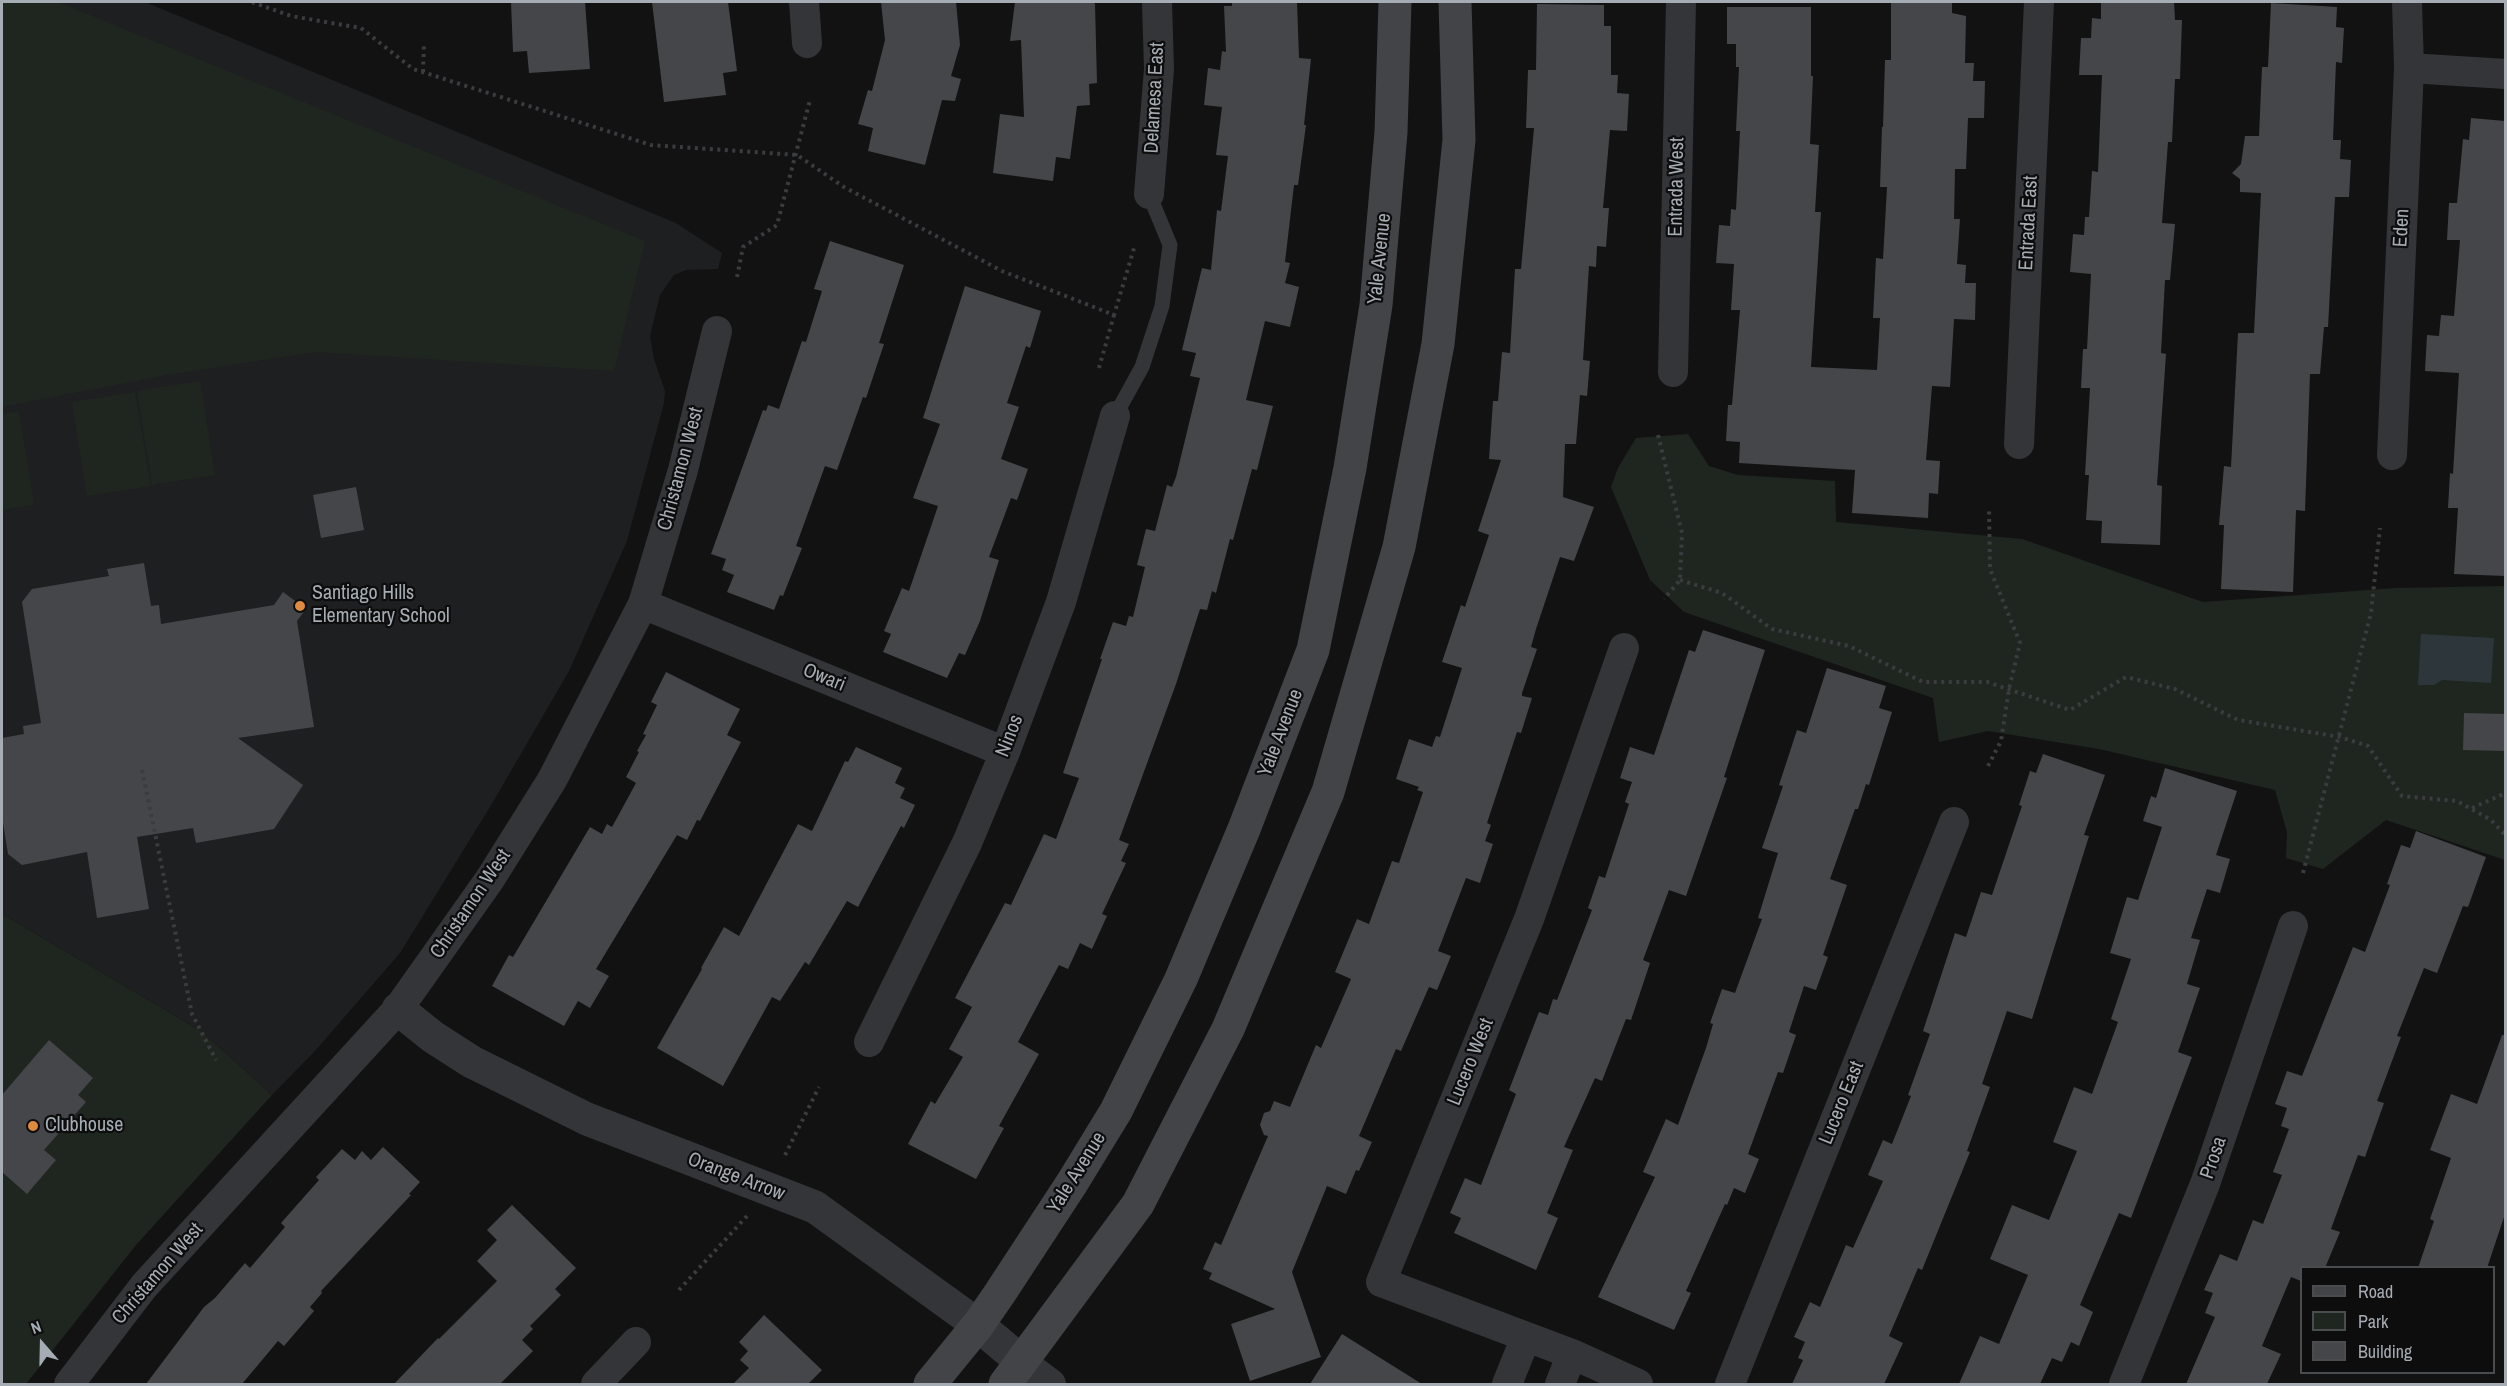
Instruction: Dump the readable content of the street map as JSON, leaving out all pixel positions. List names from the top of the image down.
{
  "streets": {
    "main road": ["Yale Avenue"],
    "street": [
      "Delamesa East",
      "Entrada West",
      "Entrada East",
      "Eden",
      "Christamon West",
      "Owari",
      "Ninos",
      "Lucero West",
      "Lucero East",
      "Prosa",
      "Orange Arrow"
    ]
  },
  "crossings": [
    ["Yale Avenue", "Orange Arrow"],
    ["Christamon West", "Owari"],
    ["Christamon West", "Orange Arrow"],
    ["Owari", "Ninos"]
  ],
  "places": ["Santiago Hills Elementary School", "Clubhouse"],
  "legend": ["Road", "Park", "Building"],
  "north": "top"
}
